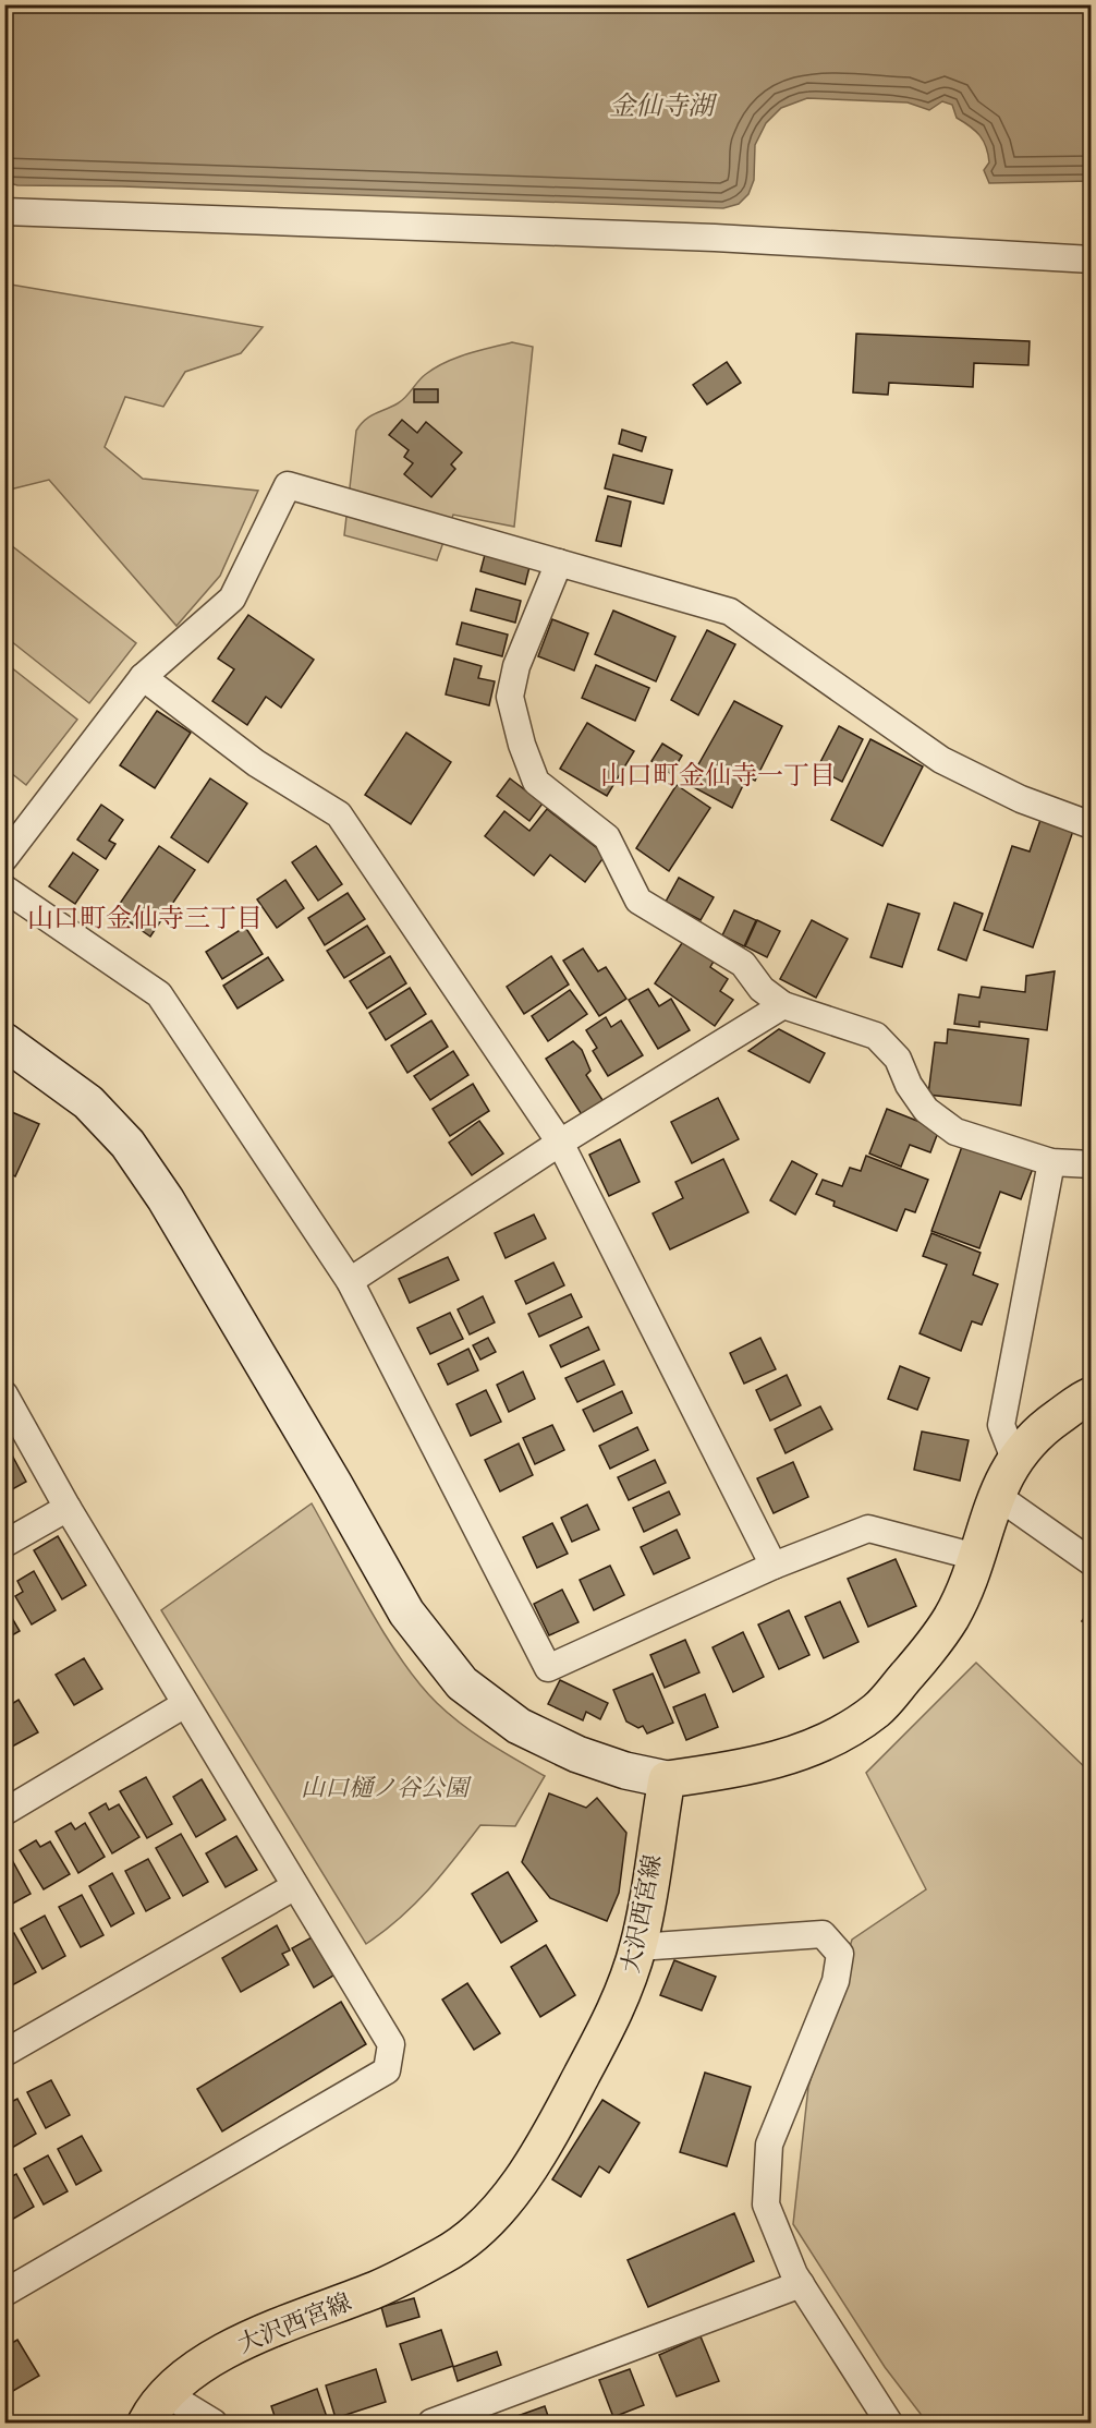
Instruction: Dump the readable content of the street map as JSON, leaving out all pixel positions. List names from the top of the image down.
{
  "streets": {
    "main road": ["大沢西宮線"]
  },
  "districts": ["山口町金仙寺一丁目", "山口町金仙寺三丁目"],
  "water": ["金仙寺湖"],
  "parks": ["山口樋ノ谷公園"]
}
